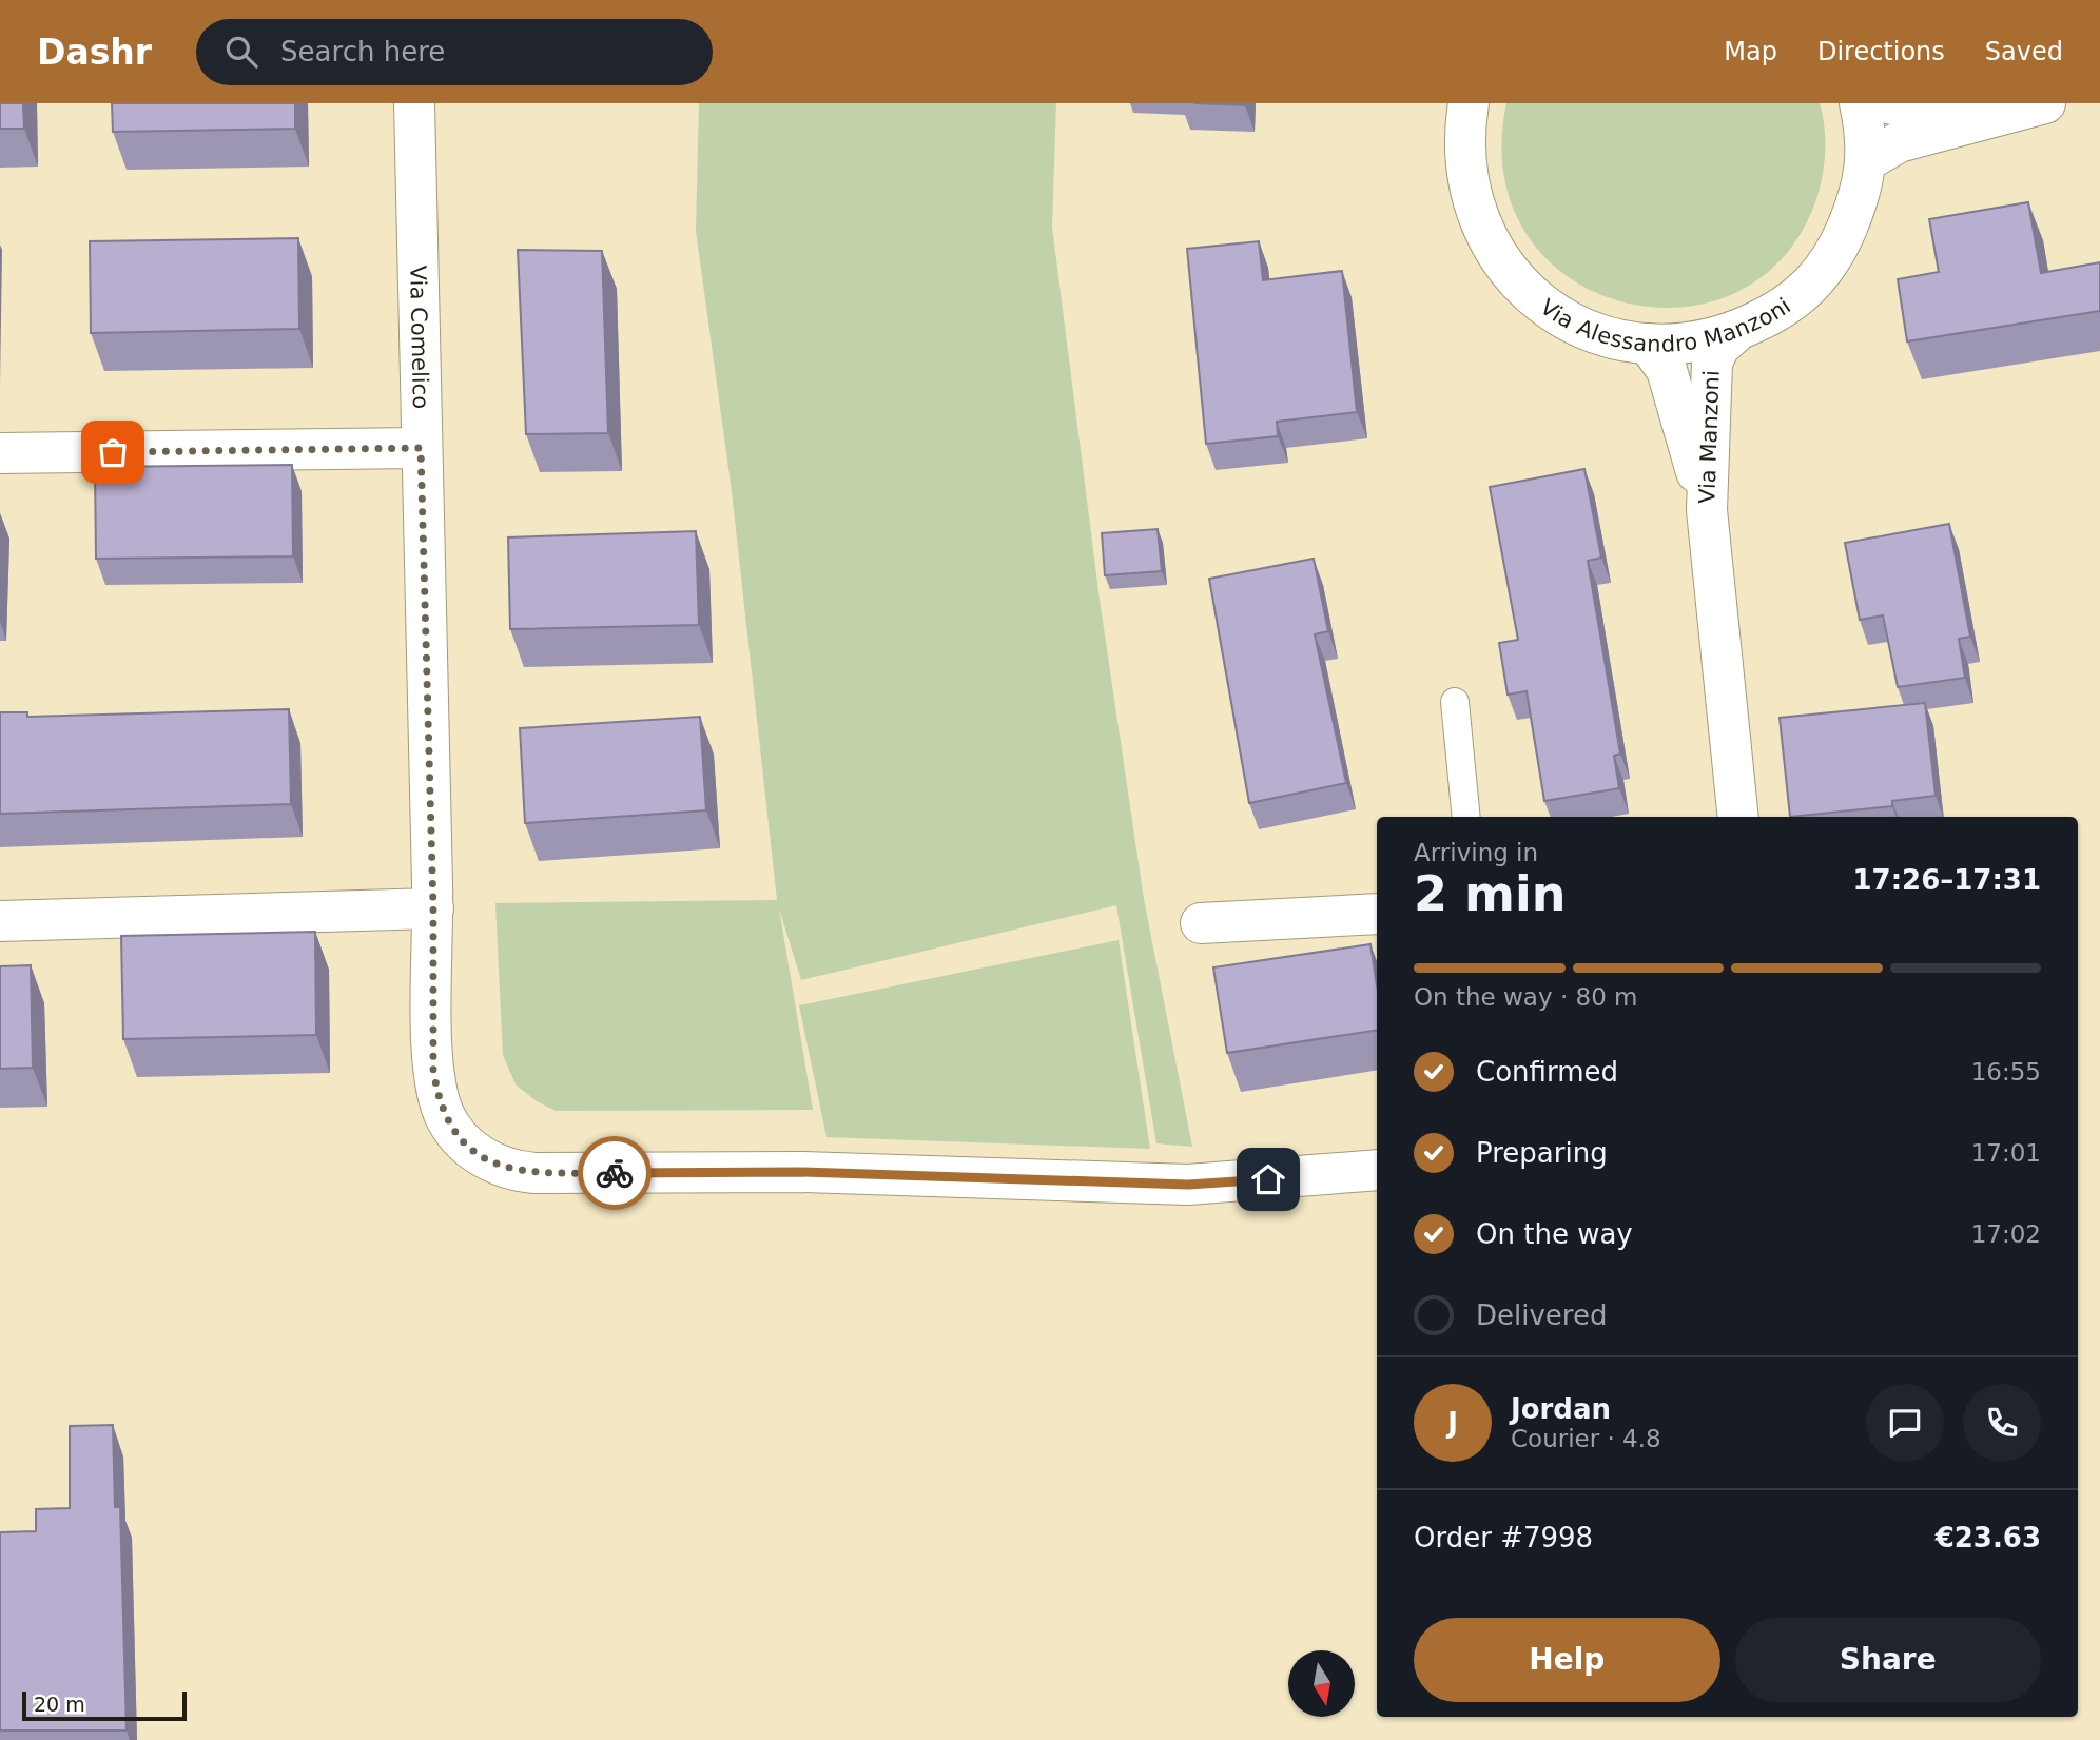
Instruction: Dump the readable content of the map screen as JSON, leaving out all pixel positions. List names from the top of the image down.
{
  "streets": {
    "street": ["Via Alessandro Manzoni", "Via Comelico", "Via Manzoni"]
  },
  "crossings": [
    ["Via Alessandro Manzoni", "Via Manzoni"]
  ],
  "scale_bar": "20 m",
  "north": "bottom",
  "page": {
    "header": "Dashr",
    "search": "Search here",
    "nav": ["Map", "Directions", "Saved"],
    "heading": ["2 min", "Arriving in", "17:26–17:31"],
    "panel": [
      "Jordan",
      "Courier · 4.8",
      "Order #7998",
      "€23.63"
    ],
    "bar": "On the way · 80 m",
    "list": [
      ["Confirmed", "16:55"],
      ["Preparing", "17:01"],
      ["On the way", "17:02"],
      "Delivered"
    ],
    "round": "J",
    "buttons": ["Help", "Share"],
    "scale": "20 m"
  }
}
